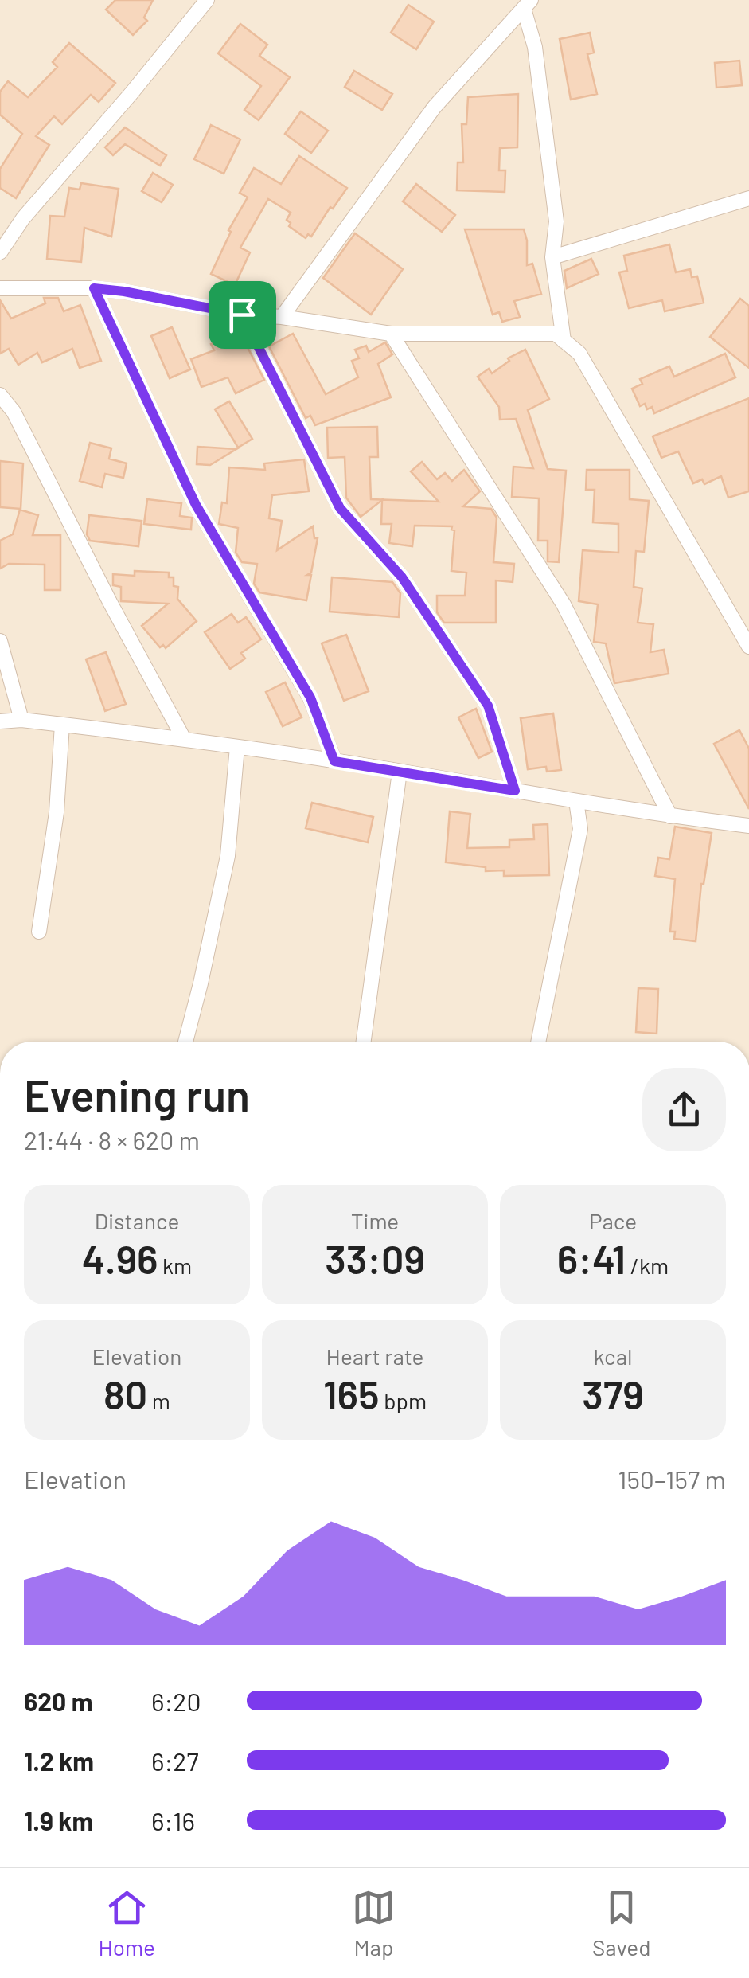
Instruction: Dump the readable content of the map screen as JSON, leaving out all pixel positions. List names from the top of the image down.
{
  "page": {
    "heading": ["Evening run", "21:44 · 8 × 620 m"],
    "stats": [
      ["Distance", "4.96 km"],
      ["Time", "33:09"],
      ["Pace", "6:41 /km"],
      ["Elevation", "80 m"],
      ["Heart rate", "165 bpm"],
      ["kcal", "379"]
    ],
    "chart": ["Elevation", "150–157 m"],
    "list": [
      {
        "name": "620 m",
        "note": "6:20"
      },
      {
        "name": "1.2 km",
        "note": "6:27"
      },
      {
        "name": "1.9 km",
        "note": "6:16"
      }
    ],
    "tabs": ["Home", "Map", "Saved"]
  }
}
